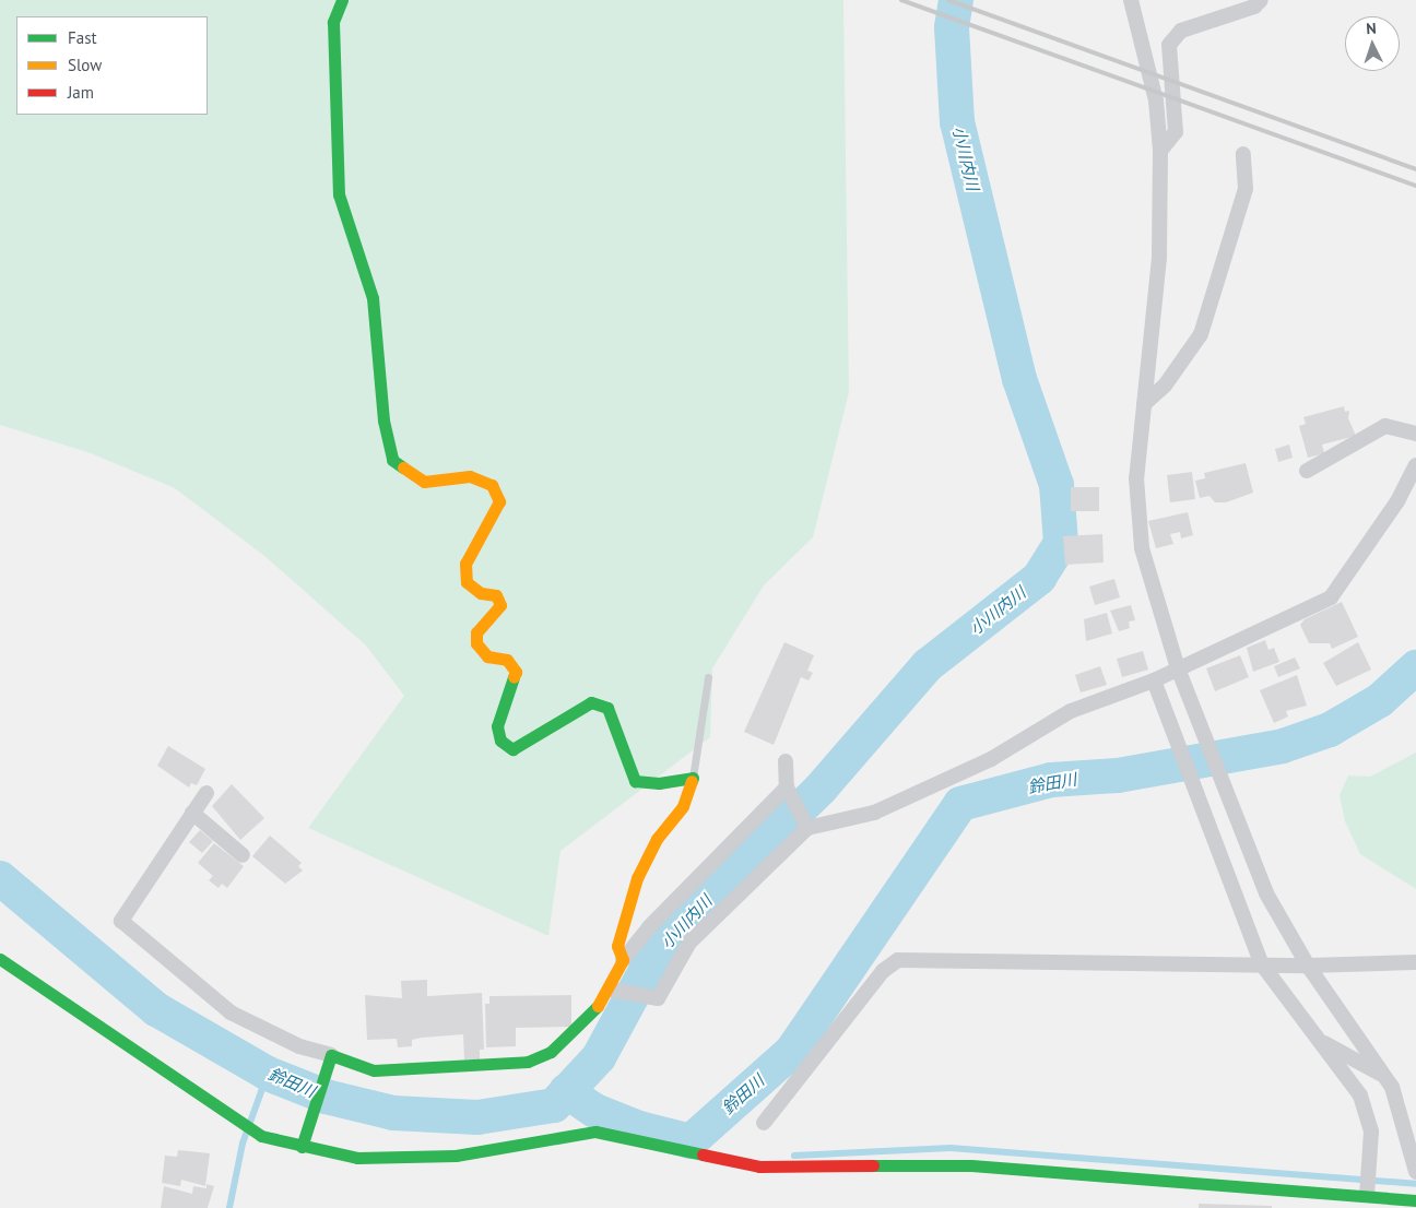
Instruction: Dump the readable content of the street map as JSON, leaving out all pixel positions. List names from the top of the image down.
{
  "water": ["小川内川", "鈴田川"],
  "legend": ["Fast", "Slow", "Jam"],
  "north": "top"
}
